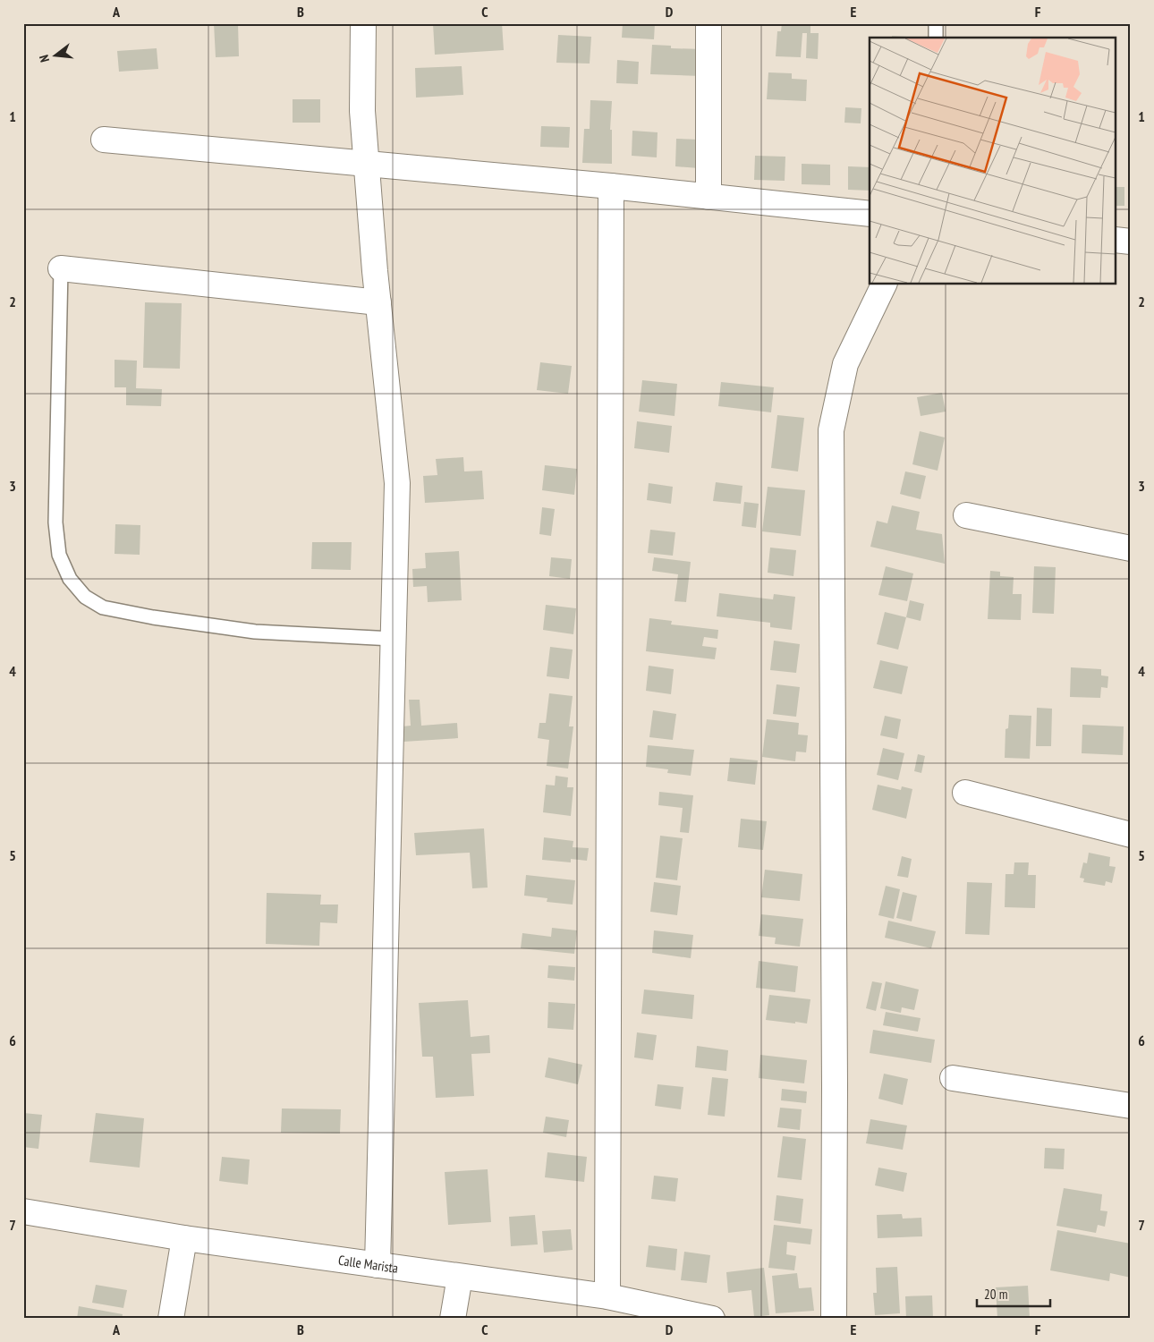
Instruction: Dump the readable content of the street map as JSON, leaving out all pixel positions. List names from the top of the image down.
{
  "streets": {
    "street": ["Calle Marista"]
  },
  "scale_bar": "20 m",
  "north": "left",
  "grid": {
    "columns": [
      "A",
      "B",
      "C",
      "D",
      "E",
      "F"
    ],
    "rows": [
      "1",
      "2",
      "3",
      "4",
      "5",
      "6",
      "7"
    ]
  }
}
